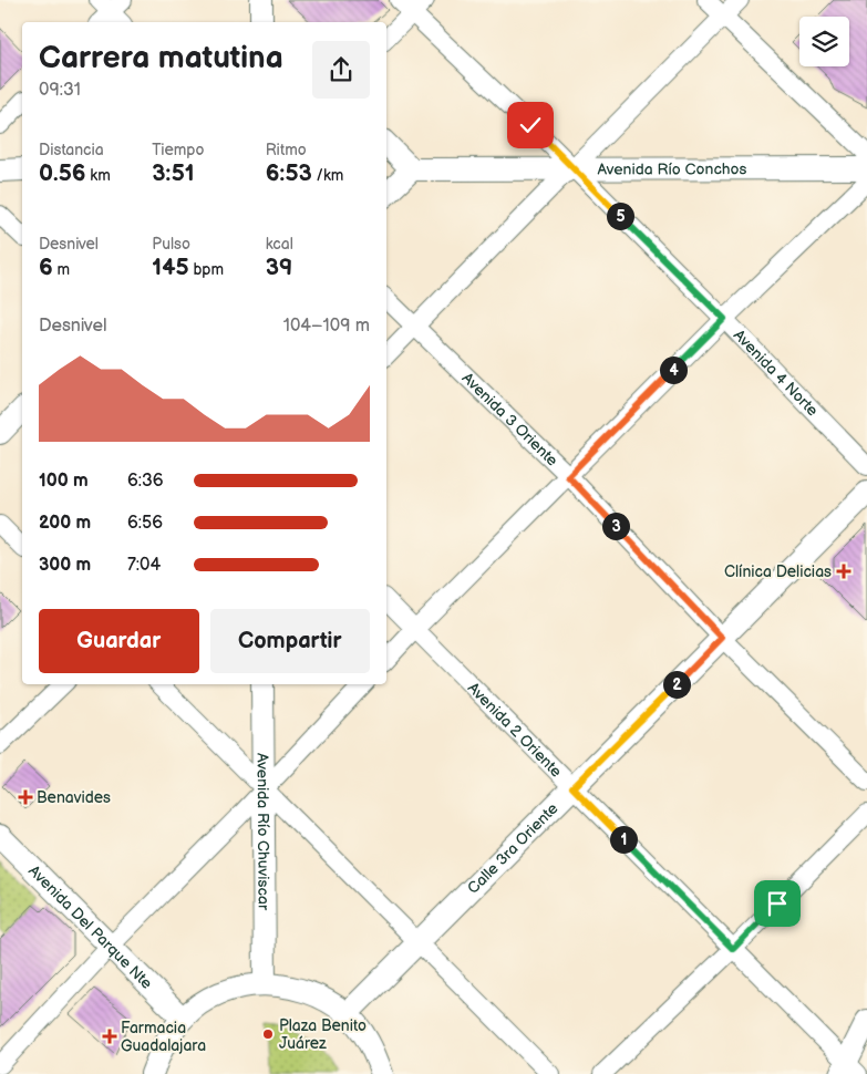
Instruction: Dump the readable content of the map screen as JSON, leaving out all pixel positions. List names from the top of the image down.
{
  "streets": {
    "main road": [
      "Avenida Río Conchos",
      "Avenida Río Chuviscar",
      "Calle 3ra Oriente",
      "Avenida Del Parque Nte"
    ],
    "street": ["Avenida 4 Norte", "Avenida 3 Oriente", "Avenida 2 Oriente"]
  },
  "crossings": [
    ["Avenida Río Conchos", "Avenida 4 Norte"],
    ["Avenida 3 Oriente", "Calle 3ra Oriente"],
    ["Avenida 2 Oriente", "Calle 3ra Oriente"]
  ],
  "places": {
    "health": ["Clínica Delicias", "Benavides", "Farmacia Guadalajara"],
    "other": ["Plaza Benito Juárez"]
  },
  "page": {
    "heading": ["Carrera matutina", "09:31"],
    "stats": [
      ["Distancia", "0.56 km"],
      ["Tiempo", "3:51"],
      ["Ritmo", "6:53 /km"],
      ["Desnivel", "6 m"],
      ["Pulso", "145 bpm"],
      ["kcal", "39"]
    ],
    "pins": [
      "5",
      "4",
      "3",
      "2",
      "1"
    ],
    "chart": ["Desnivel", "104–109 m"],
    "list": [
      {
        "name": "100 m",
        "note": "6:36"
      },
      {
        "name": "200 m",
        "note": "6:56"
      },
      {
        "name": "300 m",
        "note": "7:04"
      }
    ],
    "buttons": ["Guardar", "Compartir"]
  }
}
